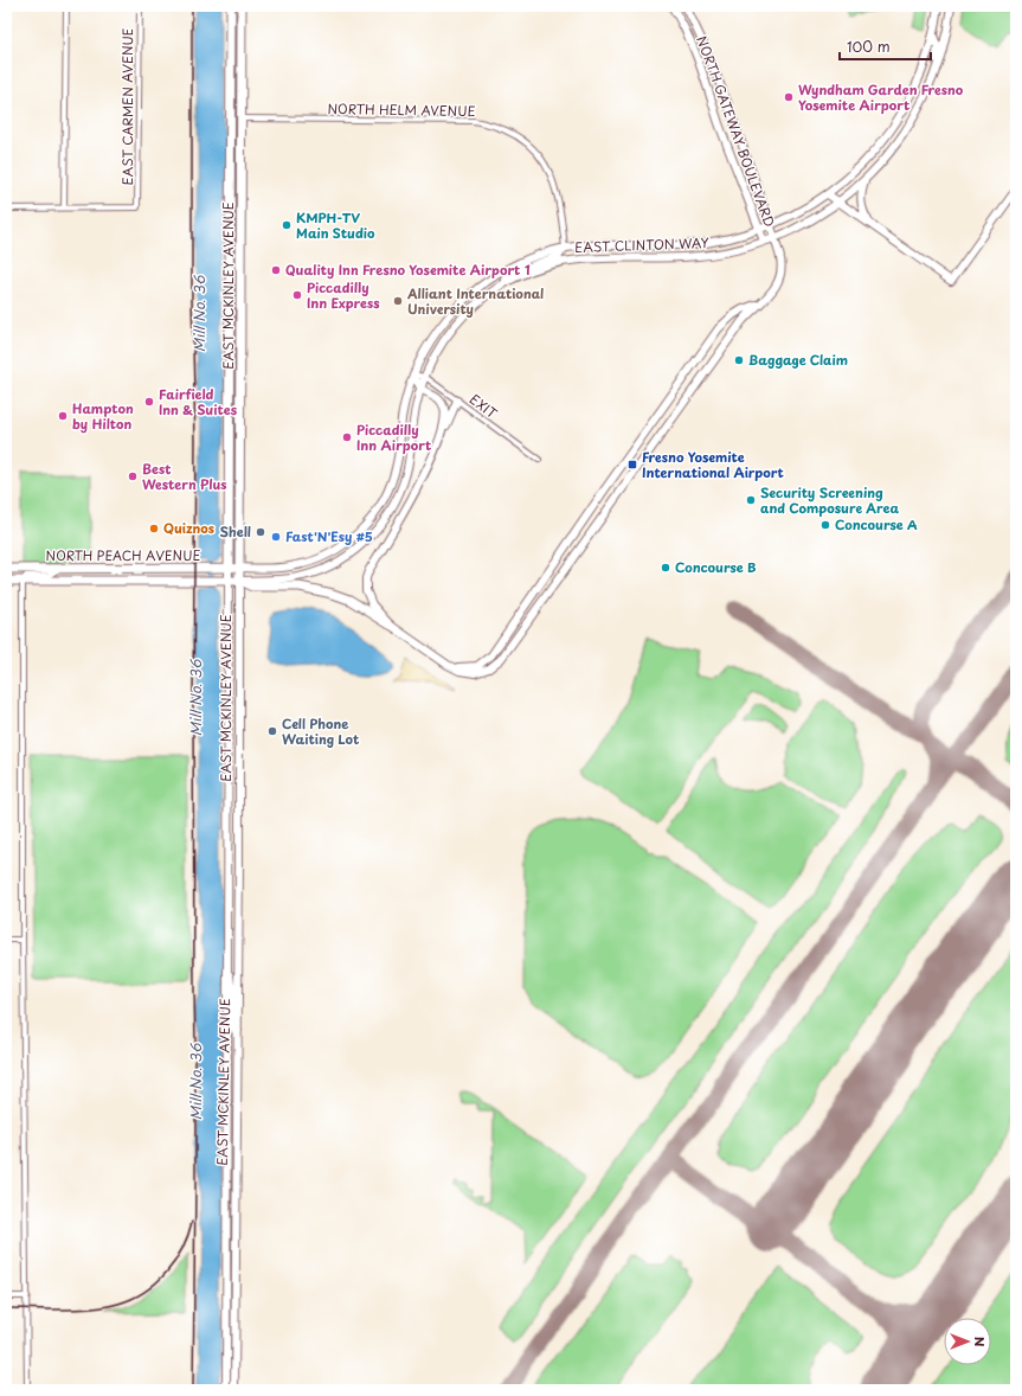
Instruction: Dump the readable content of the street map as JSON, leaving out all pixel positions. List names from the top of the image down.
{
  "streets": {
    "main road": [
      "NORTH GATEWAY BOULEVARD",
      "EAST CLINTON WAY",
      "EAST MCKINLEY AVENUE",
      "NORTH PEACH AVENUE"
    ],
    "street": ["EAST CARMEN AVENUE", "NORTH HELM AVENUE", "EXIT"]
  },
  "crossings": [
    ["NORTH HELM AVENUE", "EAST CLINTON WAY"],
    ["NORTH HELM AVENUE", "EAST MCKINLEY AVENUE"],
    ["NORTH GATEWAY BOULEVARD", "EAST CLINTON WAY"],
    ["EAST CLINTON WAY", "EAST MCKINLEY AVENUE"],
    ["EAST CLINTON WAY", "EXIT"],
    ["EAST CLINTON WAY", "NORTH PEACH AVENUE"],
    ["EAST MCKINLEY AVENUE", "NORTH PEACH AVENUE"]
  ],
  "water": ["Mill No. 36"],
  "places": {
    "other": [
      "Wyndham Garden Fresno Yosemite Airport",
      "KMPH-TV Main Studio",
      "Quality Inn Fresno Yosemite Airport 1",
      "Piccadilly Inn Express",
      "Alliant International University",
      "Baggage Claim",
      "Fairfield Inn & Suites",
      "Hampton by Hilton",
      "Piccadilly Inn Airport",
      "Best Western Plus",
      "Security Screening and Composure Area",
      "Concourse A",
      "Quiznos",
      "Shell",
      "Fast'N'Esy #5",
      "Concourse B",
      "Cell Phone Waiting Lot"
    ],
    "transit": ["Fresno Yosemite International Airport"]
  },
  "scale_bar": "100 m",
  "north": "right"
}
